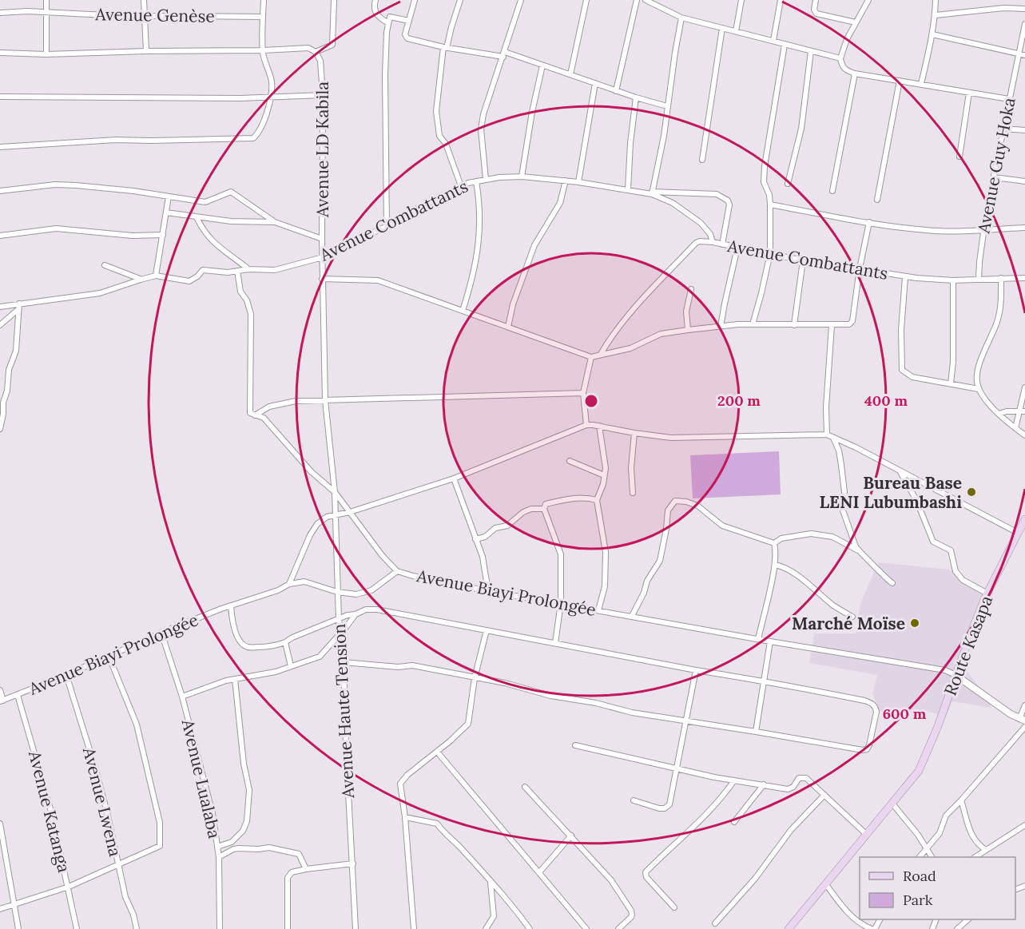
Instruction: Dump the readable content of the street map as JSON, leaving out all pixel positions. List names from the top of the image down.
{
  "streets": {
    "main road": ["Route Kasapa"],
    "street": [
      "Avenue Genèse",
      "Avenue LD Kabila",
      "Avenue Guy Hoka",
      "Avenue Combattants",
      "Avenue Biayi Prolongée",
      "Avenue Haute Tension",
      "Avenue Lualaba",
      "Avenue Lwena",
      "Avenue Katanga"
    ]
  },
  "crossings": [
    ["Avenue LD Kabila", "Avenue Combattants"],
    ["Avenue LD Kabila", "Avenue Haute Tension"],
    ["Avenue Guy Hoka", "Avenue Combattants"],
    ["Avenue Biayi Prolongée", "Route Kasapa"],
    ["Avenue Biayi Prolongée", "Avenue Haute Tension"],
    ["Avenue Biayi Prolongée", "Avenue Lualaba"],
    ["Avenue Biayi Prolongée", "Avenue Lwena"],
    ["Avenue Biayi Prolongée", "Avenue Katanga"]
  ],
  "places": ["Bureau Base LENI Lubumbashi", "Marché Moïse"],
  "legend": ["Road", "Park"],
  "rings": ["200 m", "400 m", "600 m"]
}
